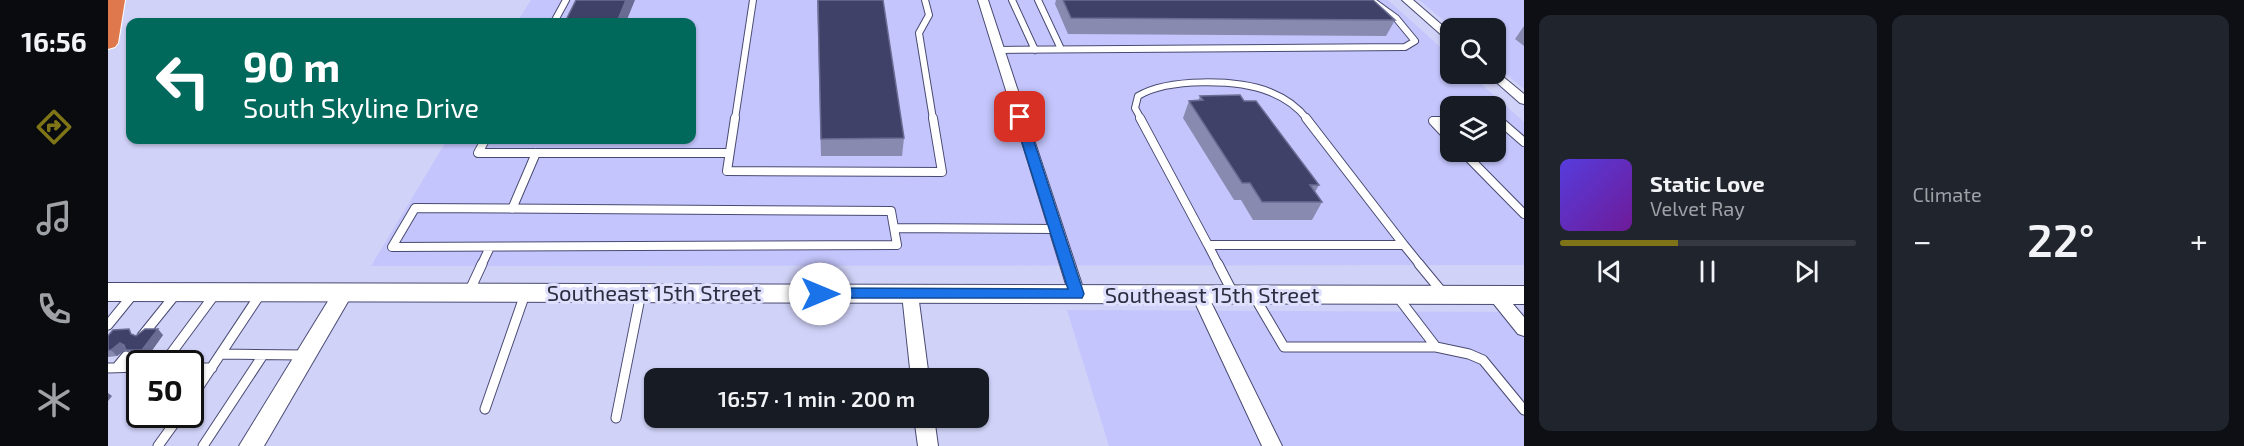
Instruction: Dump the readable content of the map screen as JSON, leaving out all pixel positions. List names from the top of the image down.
{
  "streets": {
    "main road": ["Southeast 15th Street"]
  },
  "page": {
    "tabs": "16:56",
    "tile": "Climate",
    "turn": ["90 m", "South Skyline Drive"],
    "song": ["Static Love", "Velvet Ray"],
    "heat": ["−", "22°", "+"],
    "limit": "50",
    "trip": "16:57 · 1 min · 200 m"
  }
}
